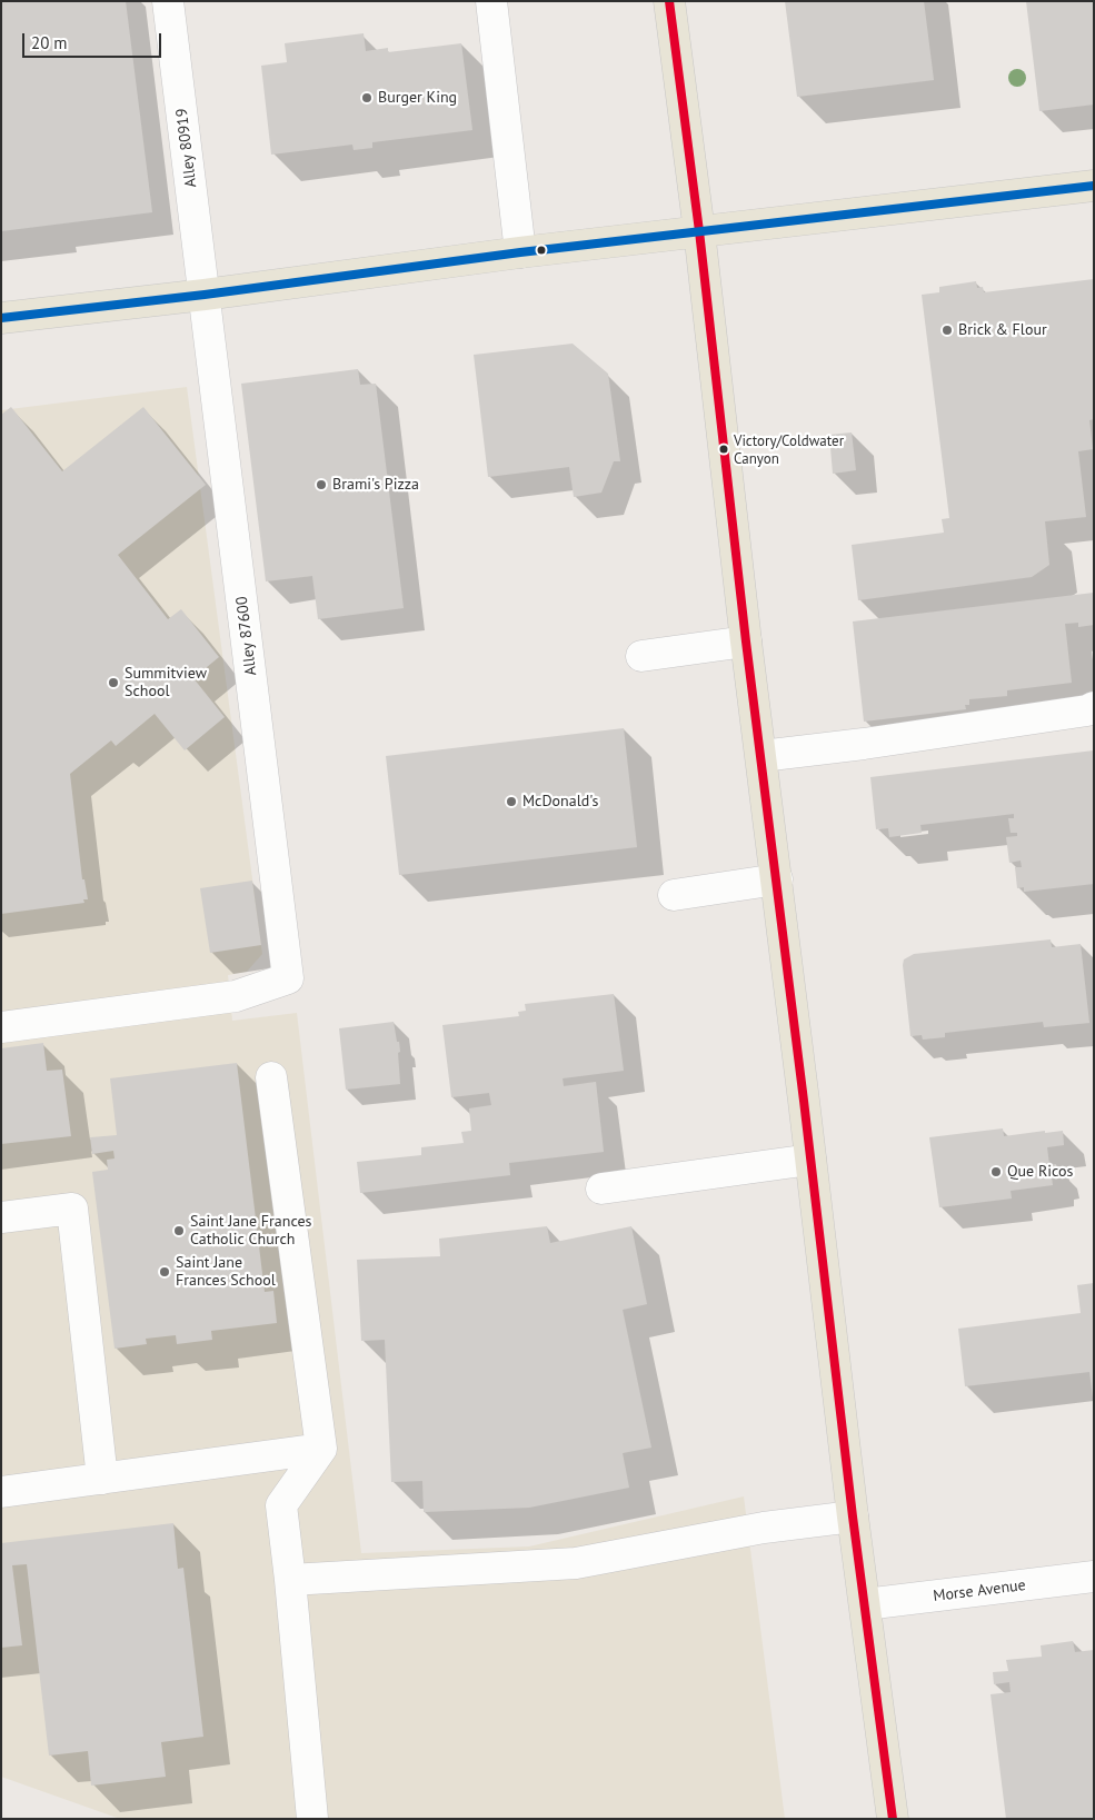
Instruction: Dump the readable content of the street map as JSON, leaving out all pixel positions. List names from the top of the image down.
{
  "streets": {
    "street": ["Alley 80919", "Alley 87600", "Morse Avenue"]
  },
  "crossings": [
    ["Alley 80919", "Alley 87600"]
  ],
  "places": [
    "Burger King",
    "Brick & Flour",
    "Victory/Coldwater Canyon",
    "Brami's Pizza",
    "Summitview School",
    "McDonald's",
    "Que Ricos",
    "Saint Jane Frances Catholic Church",
    "Saint Jane Frances School"
  ],
  "scale_bar": "20 m"
}
